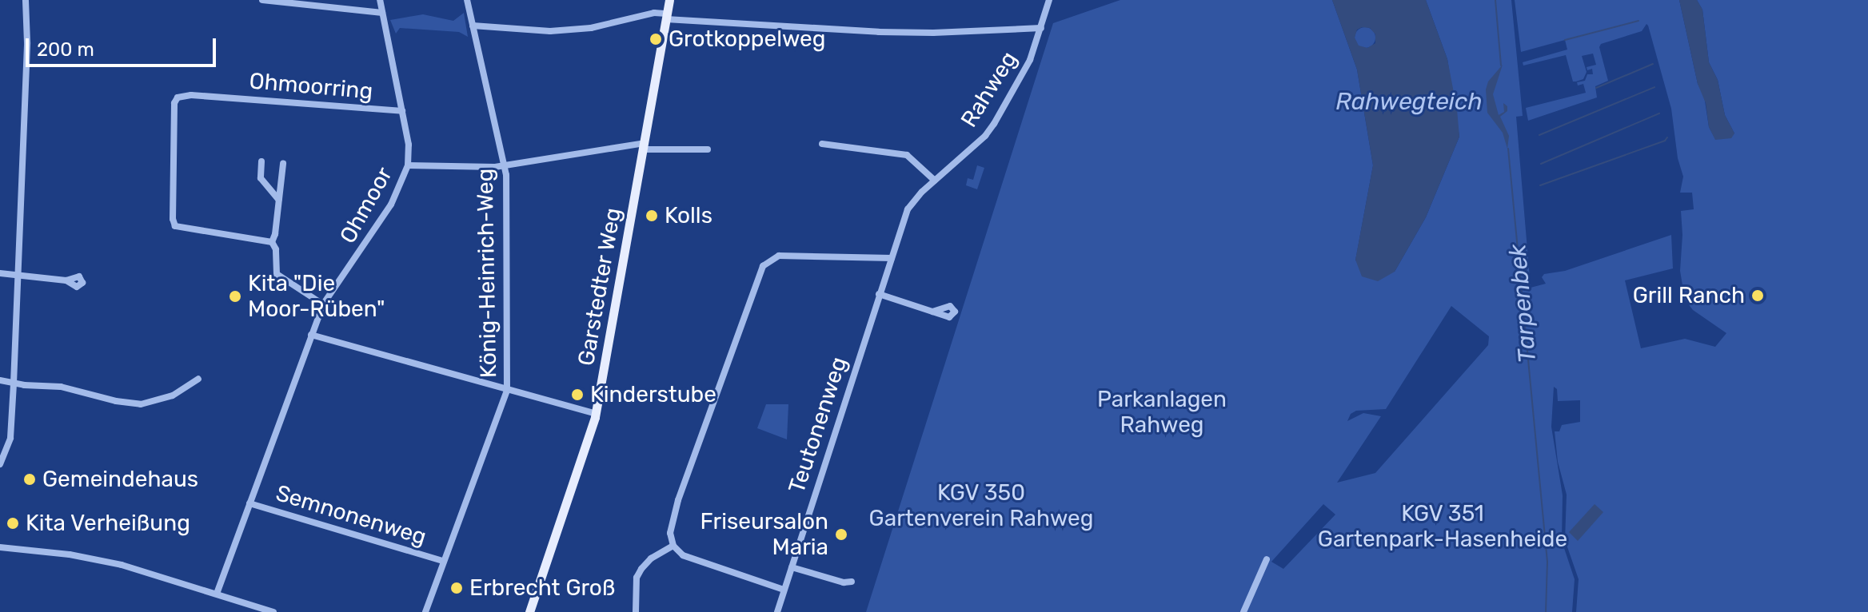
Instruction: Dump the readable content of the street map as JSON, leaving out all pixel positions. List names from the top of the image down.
{
  "streets": {
    "main road": ["Garstedter Weg"],
    "street": [
      "Ohmoorring",
      "Rahweg",
      "Ohmoor",
      "König-Heinrich-Weg",
      "Teutonenweg",
      "Semnonenweg"
    ]
  },
  "crossings": [
    ["Ohmoorring", "Ohmoor"],
    ["Rahweg", "Teutonenweg"],
    ["Ohmoor", "Semnonenweg"],
    ["König-Heinrich-Weg", "Semnonenweg"]
  ],
  "water": ["Rahwegteich", "Tarpenbek"],
  "parks": ["Parkanlagen Rahweg", "KGV 350 Gartenverein Rahweg", "KGV 351 Gartenpark-Hasenheide"],
  "places": [
    "Grotkoppelweg",
    "Kolls",
    "Grill Ranch",
    "Kita \"Die Moor-Rüben\"",
    "Kinderstube",
    "Gemeindehaus",
    "Kita Verheißung",
    "Friseursalon Maria",
    "Erbrecht Groß"
  ],
  "scale_bar": "200 m"
}
